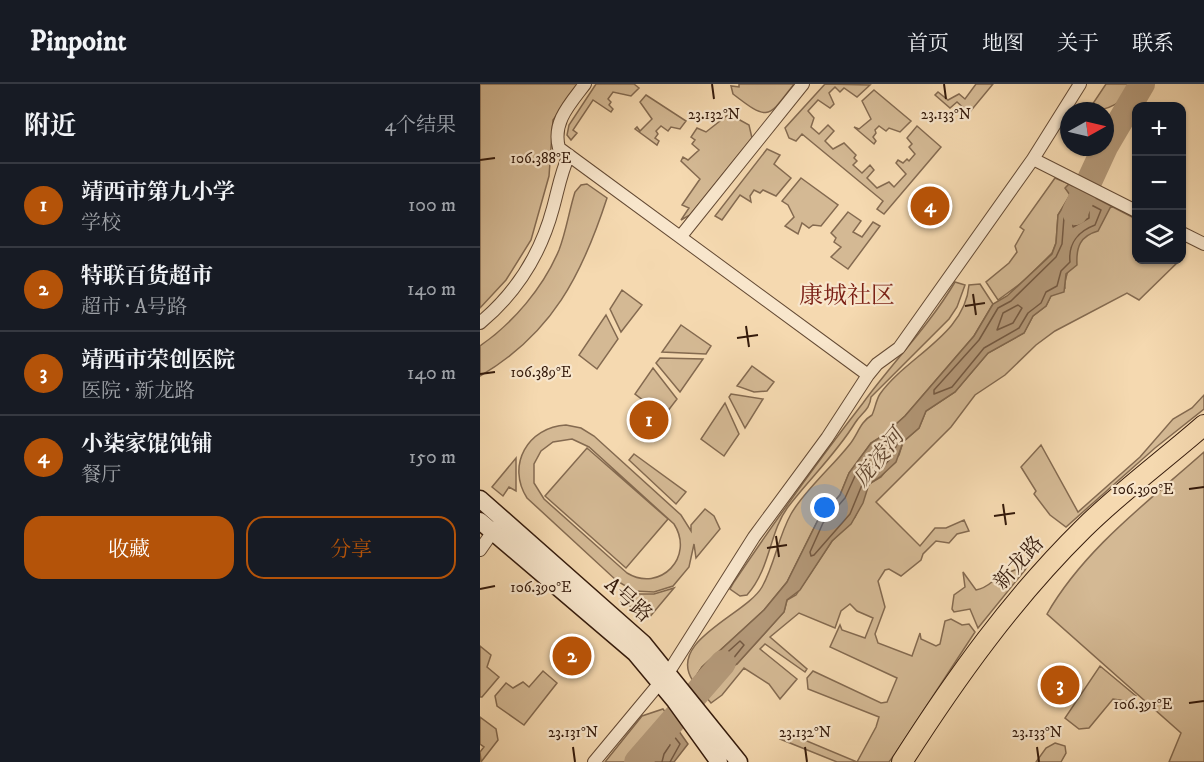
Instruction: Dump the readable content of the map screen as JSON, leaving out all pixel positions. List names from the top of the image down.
{
  "streets": {
    "main road": ["新龙路"],
    "street": ["A号路"]
  },
  "districts": ["康城社区"],
  "water": ["庞凌河"],
  "north": "right",
  "page": {
    "header": "Pinpoint",
    "nav": [
      "首页",
      "地图",
      "关于",
      "联系"
    ],
    "heading": ["附近", "4个结果"],
    "map_buttons": ["+", "−"],
    "list": [
      {
        "mark": "1",
        "name": "靖西市第九小学",
        "note": "学校",
        "value": "100 m"
      },
      {
        "mark": "2",
        "name": "特联百货超市",
        "note": "超市 · A号路",
        "value": "140 m"
      },
      {
        "mark": "3",
        "name": "靖西市荣创医院",
        "note": "医院 · 新龙路",
        "value": "140 m"
      },
      {
        "mark": "4",
        "name": "小柒家馄饨铺",
        "note": "餐厅",
        "value": "150 m"
      }
    ],
    "pins": [
      "4",
      "1",
      "2",
      "3"
    ],
    "buttons": ["收藏", "分享"]
  },
  "coordinates": [
    "23.132°N",
    "23.133°N",
    "106.388°E",
    "106.389°E",
    "106.390°E",
    "106.391°E",
    "23.131°N"
  ]
}
